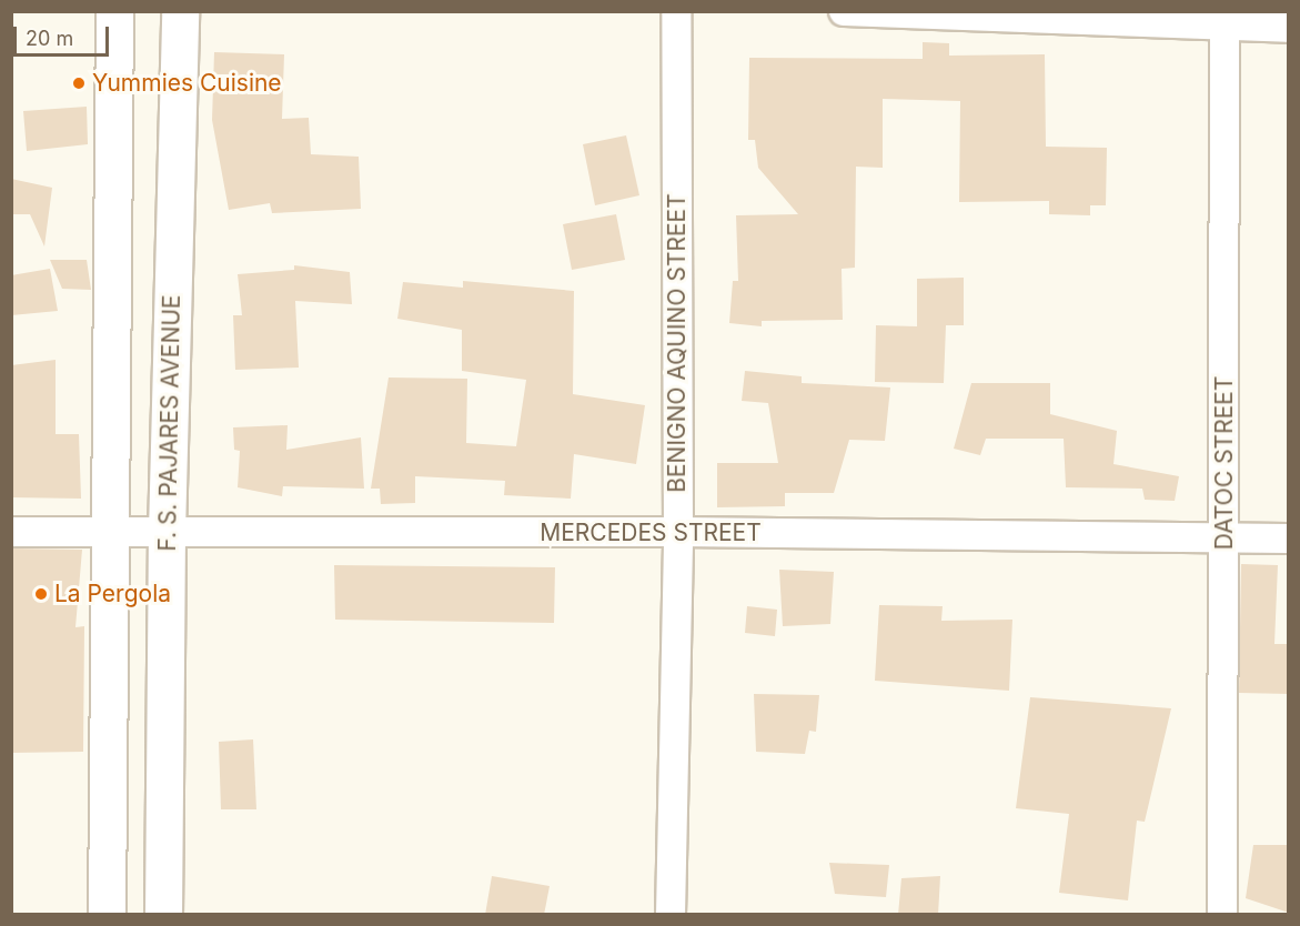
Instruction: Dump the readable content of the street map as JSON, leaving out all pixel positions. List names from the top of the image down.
{
  "streets": {
    "main road": ["F. S. PAJARES AVENUE"],
    "street": ["BENIGNO AQUINO STREET", "DATOC STREET", "MERCEDES STREET"]
  },
  "crossings": [
    ["BENIGNO AQUINO STREET", "MERCEDES STREET"],
    ["F. S. PAJARES AVENUE", "MERCEDES STREET"],
    ["DATOC STREET", "MERCEDES STREET"]
  ],
  "places": ["Yummies Cuisine", "La Pergola"],
  "scale_bar": "20 m"
}
